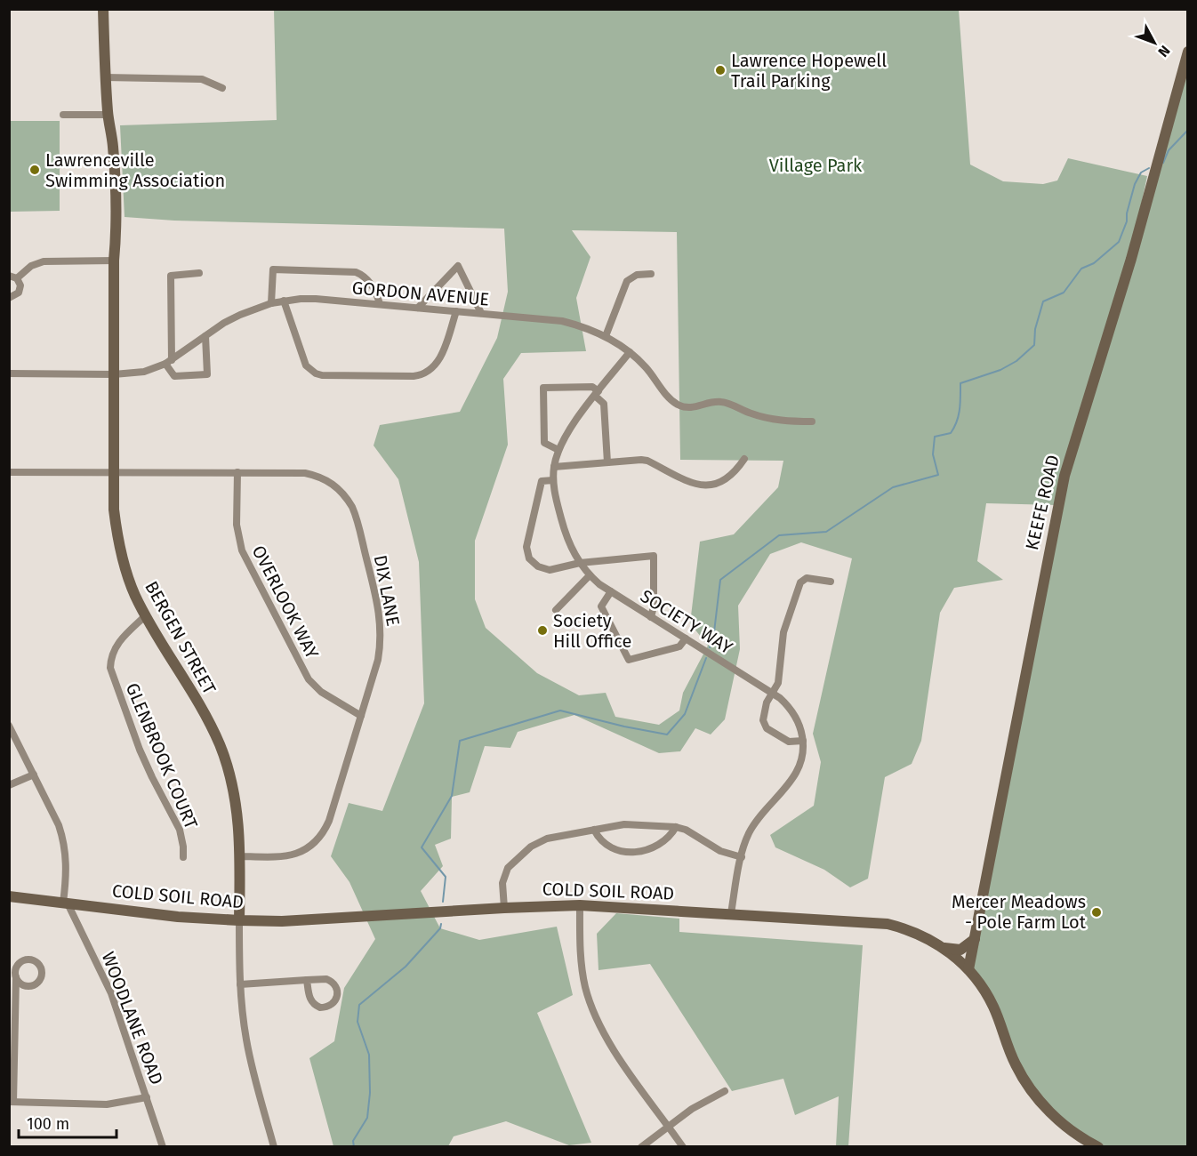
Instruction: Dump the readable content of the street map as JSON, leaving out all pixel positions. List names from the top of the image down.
{
  "streets": {
    "street": [
      "GORDON AVENUE",
      "KEEFE ROAD",
      "DIX LANE",
      "OVERLOOK WAY",
      "SOCIETY WAY",
      "BERGEN STREET",
      "GLENBROOK COURT",
      "COLD SOIL ROAD",
      "WOODLANE ROAD"
    ]
  },
  "crossings": [
    ["GORDON AVENUE", "SOCIETY WAY"],
    ["GORDON AVENUE", "BERGEN STREET"],
    ["KEEFE ROAD", "COLD SOIL ROAD"],
    ["DIX LANE", "OVERLOOK WAY"],
    ["DIX LANE", "BERGEN STREET"],
    ["SOCIETY WAY", "COLD SOIL ROAD"],
    ["BERGEN STREET", "GLENBROOK COURT"],
    ["BERGEN STREET", "COLD SOIL ROAD"],
    ["COLD SOIL ROAD", "WOODLANE ROAD"]
  ],
  "parks": ["Village Park"],
  "places": [
    "Lawrence Hopewell Trail Parking",
    "Lawrenceville Swimming Association",
    "Society Hill Office",
    "Mercer Meadows - Pole Farm Lot"
  ],
  "scale_bar": "100 m",
  "north": "bottom right"
}
